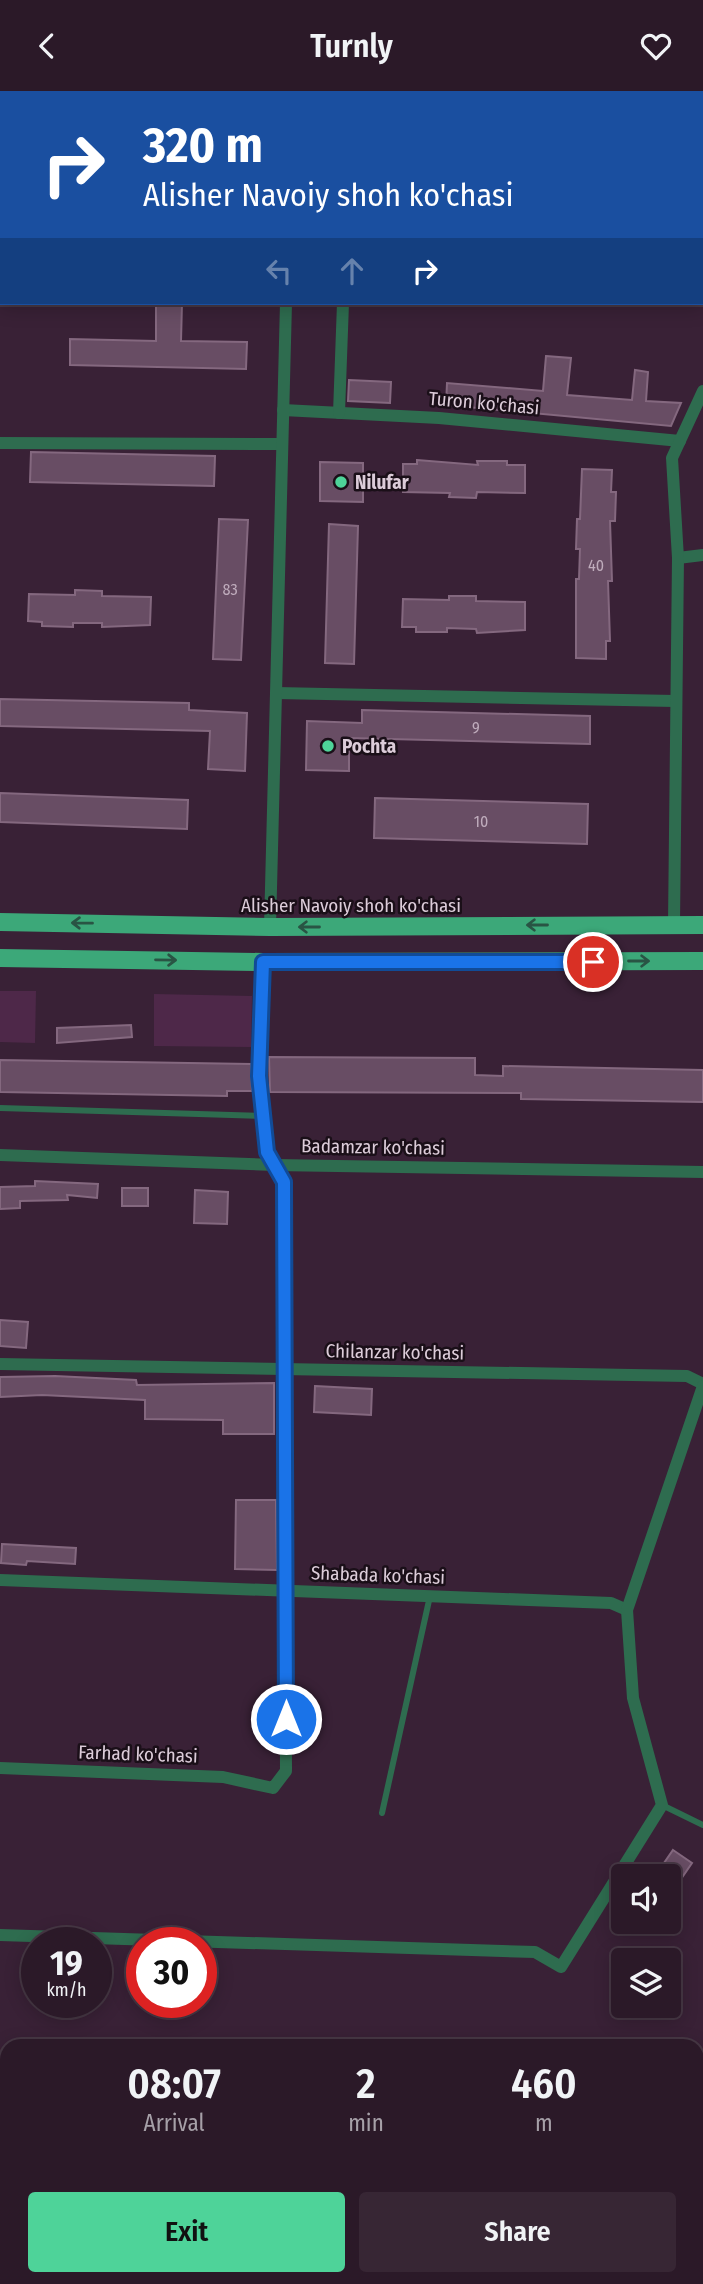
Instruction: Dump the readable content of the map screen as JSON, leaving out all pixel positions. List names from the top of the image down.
{
  "streets": {
    "main road": ["Alisher Navoiy shoh ko'chasi"],
    "street": [
      "Turon ko'chasi",
      "Badamzar ko'chasi",
      "Chilanzar ko'chasi",
      "Shabada ko'chasi",
      "Farhad ko'chasi"
    ]
  },
  "crossings": [
    ["Shabada ko'chasi", "Farhad ko'chasi"]
  ],
  "places": ["Nilufar", "Pochta"],
  "house_numbers": [
    "40",
    "83",
    "9",
    "10"
  ],
  "page": {
    "header": "Turnly",
    "turn": ["320 m", "Alisher Navoiy shoh ko'chasi"],
    "speed": "19 km/h",
    "limit": "30",
    "eta": [
      "08:07",
      "Arrival",
      "2",
      "min",
      "460",
      "m"
    ],
    "buttons": ["Exit", "Share"]
  }
}
